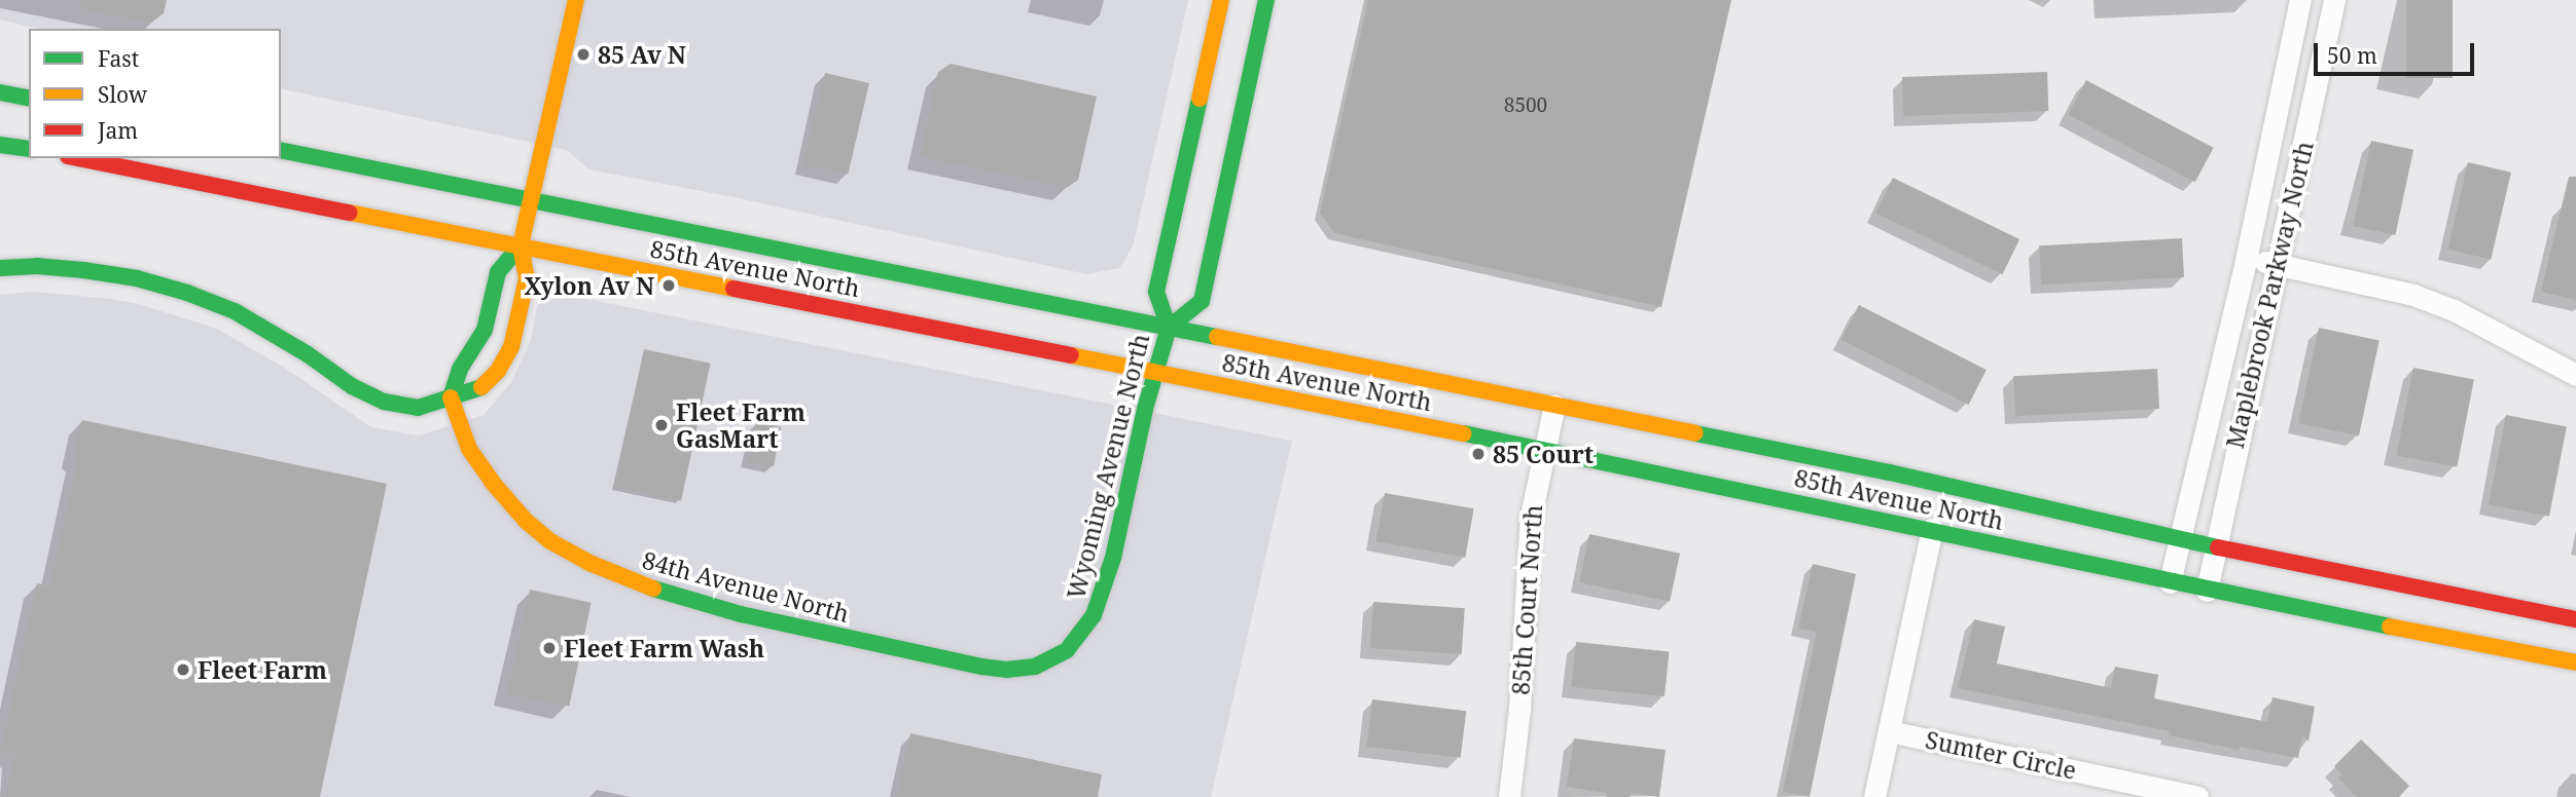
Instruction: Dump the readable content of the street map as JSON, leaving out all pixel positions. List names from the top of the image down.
{
  "streets": {
    "main road": ["85th Avenue North", "Wyoming Avenue North", "84th Avenue North"],
    "street": ["Maplebrook Parkway North", "85th Court North", "Sumter Circle"]
  },
  "crossings": [
    ["85th Avenue North", "Maplebrook Parkway North"],
    ["85th Avenue North", "Wyoming Avenue North"],
    ["85th Avenue North", "85th Court North"],
    ["Wyoming Avenue North", "84th Avenue North"]
  ],
  "places": [
    "85 Av N",
    "Xylon Av N",
    "Fleet Farm GasMart",
    "85 Court",
    "Fleet Farm Wash",
    "Fleet Farm"
  ],
  "house_numbers": ["8500"],
  "legend": ["Fast", "Slow", "Jam"],
  "scale_bar": "50 m"
}
